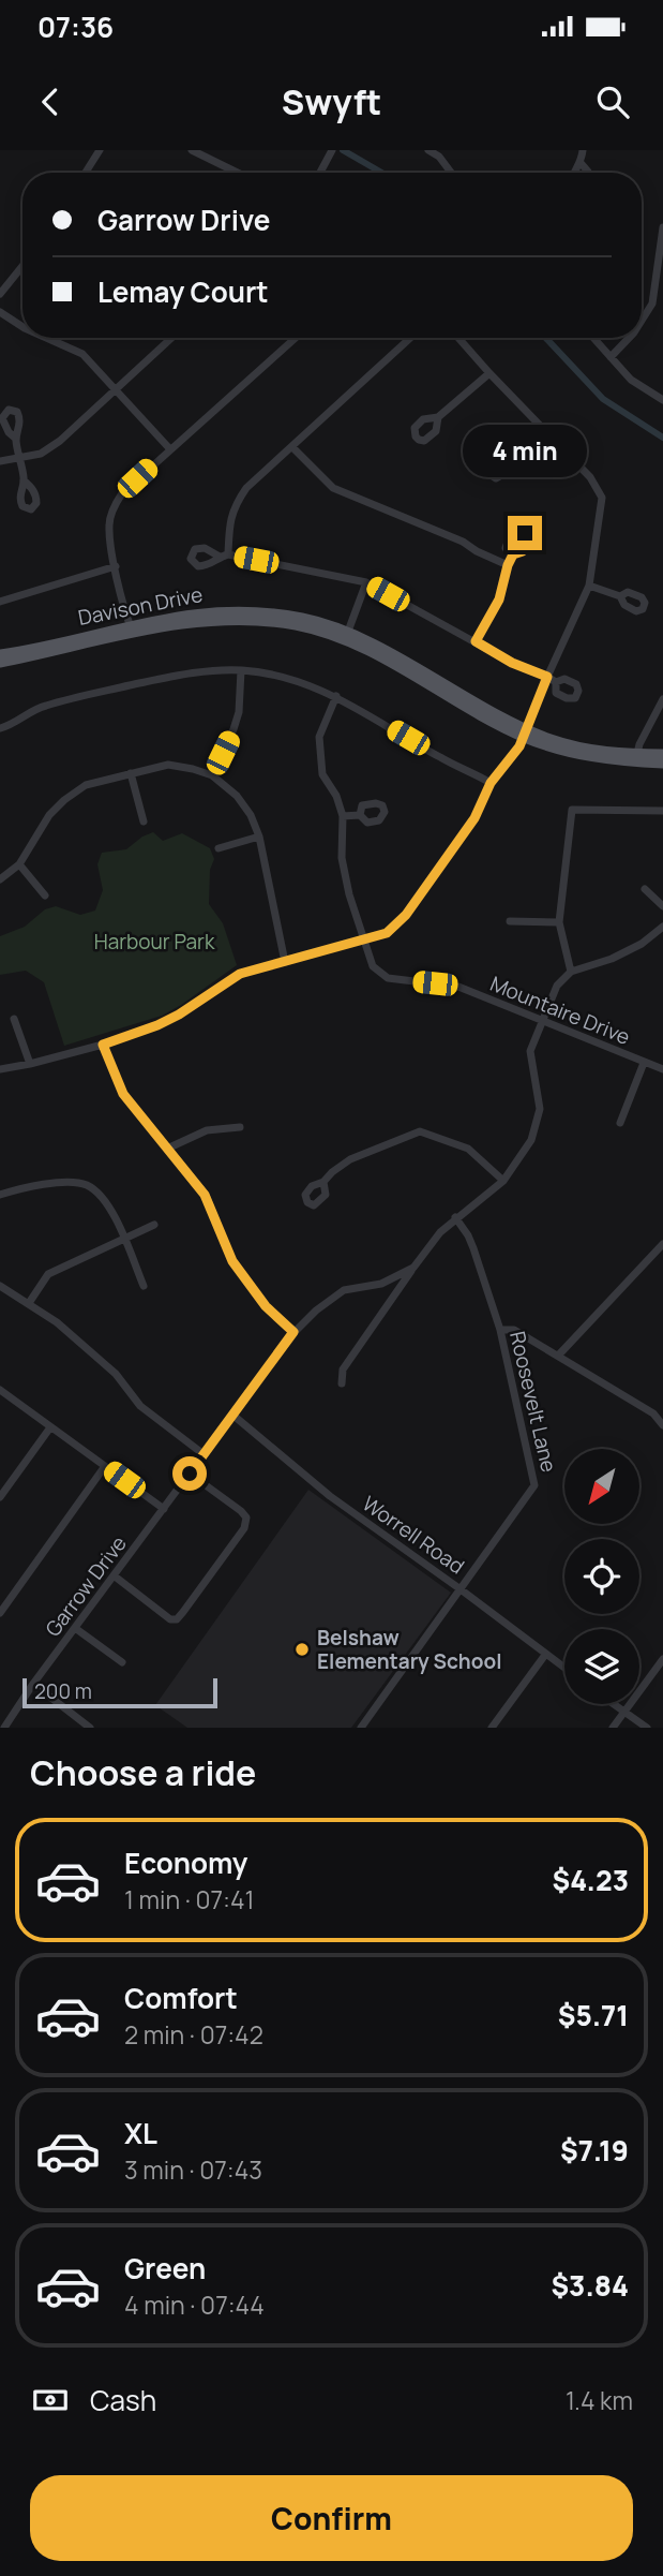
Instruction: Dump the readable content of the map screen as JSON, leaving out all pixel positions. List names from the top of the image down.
{
  "streets": {
    "main road": ["Davison Drive"],
    "street": [
      "Mountaire Drive",
      "Roosevelt Lane",
      "Worrell Road",
      "Garrow Drive"
    ]
  },
  "crossings": [
    ["Mountaire Drive", "Garrow Drive"],
    ["Roosevelt Lane", "Worrell Road"],
    ["Roosevelt Lane", "Garrow Drive"],
    ["Worrell Road", "Garrow Drive"]
  ],
  "parks": ["Harbour Park"],
  "places": ["Belshaw Elementary School"],
  "scale_bar": "200 m",
  "north": "bottom left",
  "page": {
    "status": "07:36",
    "header": "Swyft",
    "banner": ["Garrow Drive", "Lemay Court"],
    "bubble": "4 min",
    "scale": "200 m",
    "heading": "Choose a ride",
    "list": [
      {
        "name": "Economy",
        "note": "1 min · 07:41",
        "value": "$4.23"
      },
      {
        "name": "Comfort",
        "note": "2 min · 07:42",
        "value": "$5.71"
      },
      {
        "name": "XL",
        "note": "3 min · 07:43",
        "value": "$7.19"
      },
      {
        "name": "Green",
        "note": "4 min · 07:44",
        "value": "$3.84"
      }
    ],
    "pay": ["Cash", "1.4 km"],
    "buttons": "Confirm"
  }
}
